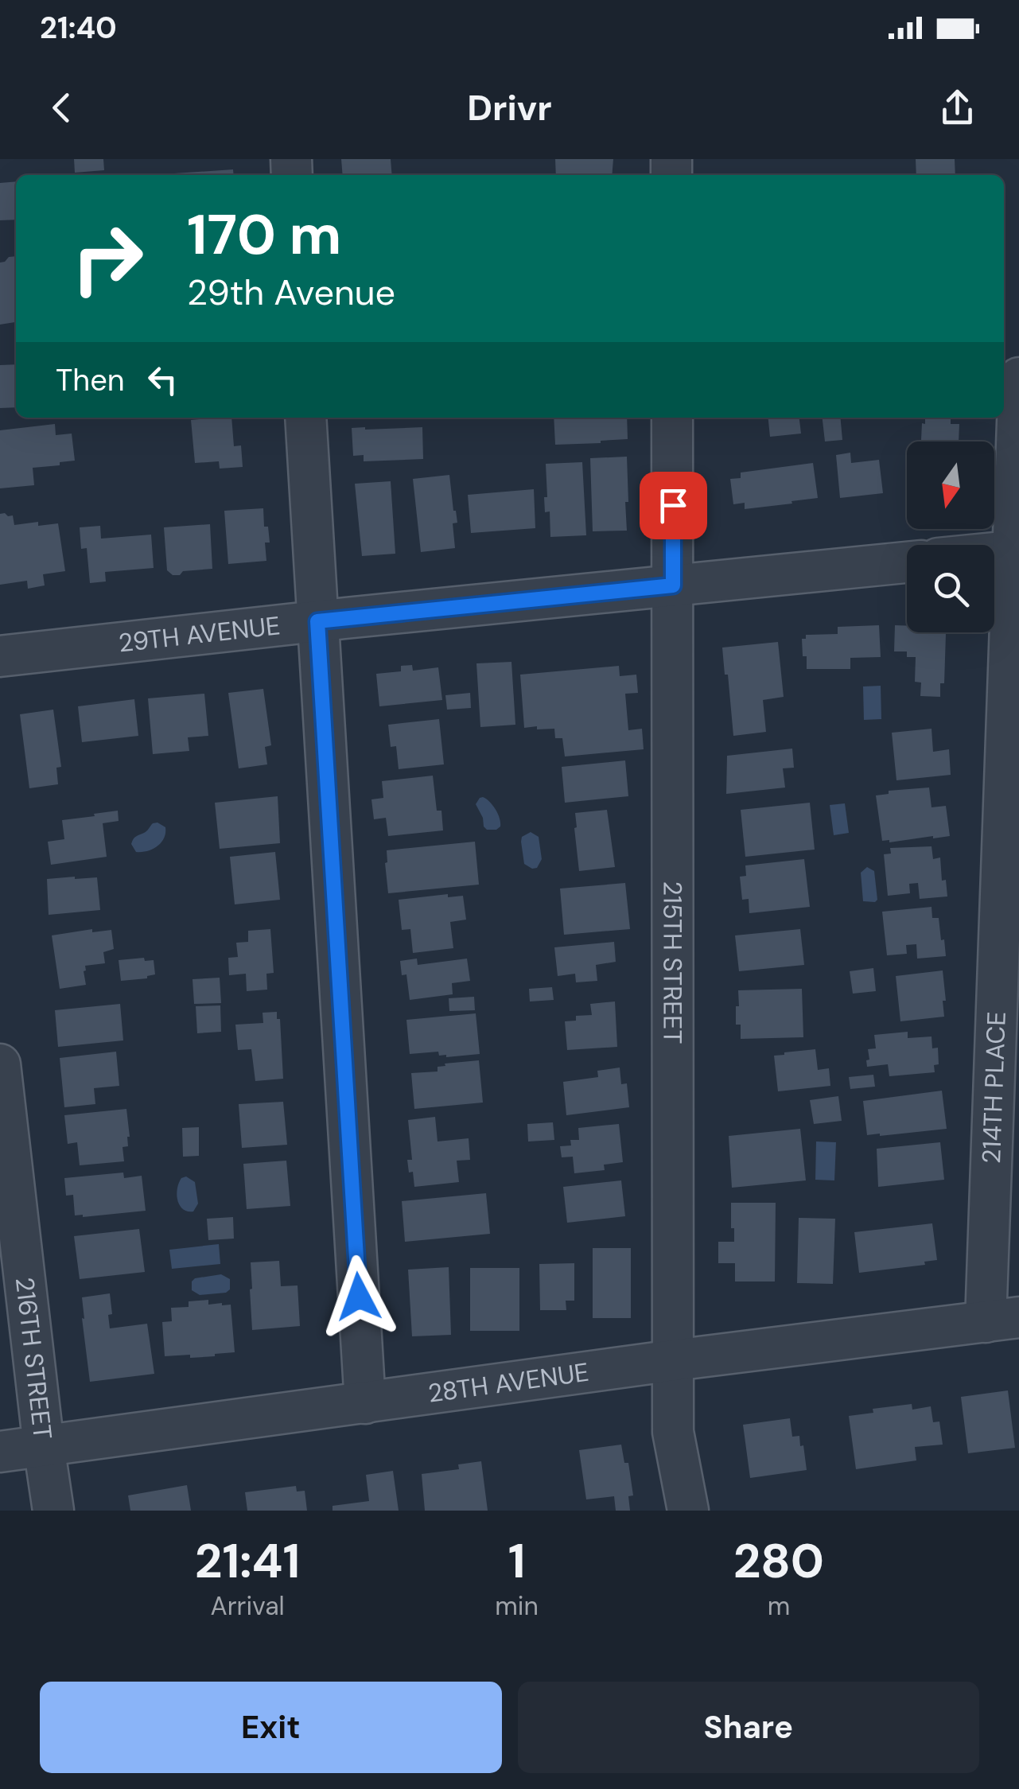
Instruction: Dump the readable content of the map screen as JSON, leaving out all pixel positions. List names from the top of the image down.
{
  "streets": {
    "street": [
      "29TH AVENUE",
      "215TH STREET",
      "214TH PLACE",
      "216TH STREET",
      "28TH AVENUE"
    ]
  },
  "crossings": [
    ["29TH AVENUE", "215TH STREET"],
    ["215TH STREET", "28TH AVENUE"],
    ["214TH PLACE", "28TH AVENUE"],
    ["216TH STREET", "28TH AVENUE"]
  ],
  "north": "bottom",
  "page": {
    "status": "21:40",
    "header": "Drivr",
    "turn": ["170 m", "29th Avenue"],
    "then": "Then",
    "eta": [
      "21:41",
      "Arrival",
      "1",
      "min",
      "280",
      "m"
    ],
    "buttons": ["Exit", "Share"]
  }
}
